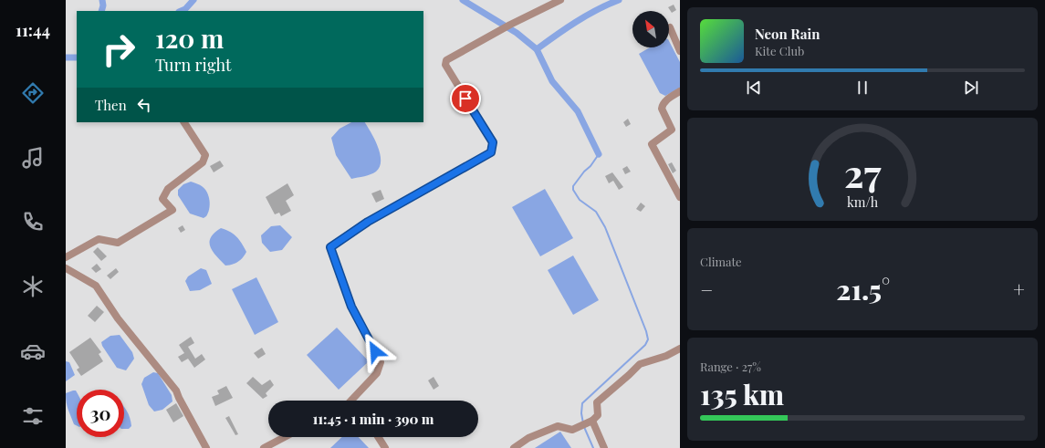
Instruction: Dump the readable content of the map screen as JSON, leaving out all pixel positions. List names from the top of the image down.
{
  "north": "top left",
  "page": {
    "tabs": "11:44",
    "turn": ["120 m", "Turn right"],
    "song": ["Neon Rain", "Kite Club"],
    "then": "Then",
    "tile": [
      "Climate",
      ["Range · 27%", "135 km"]
    ],
    "heat": ["−", "21.5°", "+"],
    "limit": "30",
    "trip": "11:45 · 1 min · 390 m",
    "gauge": ["27", "km/h"]
  }
}
